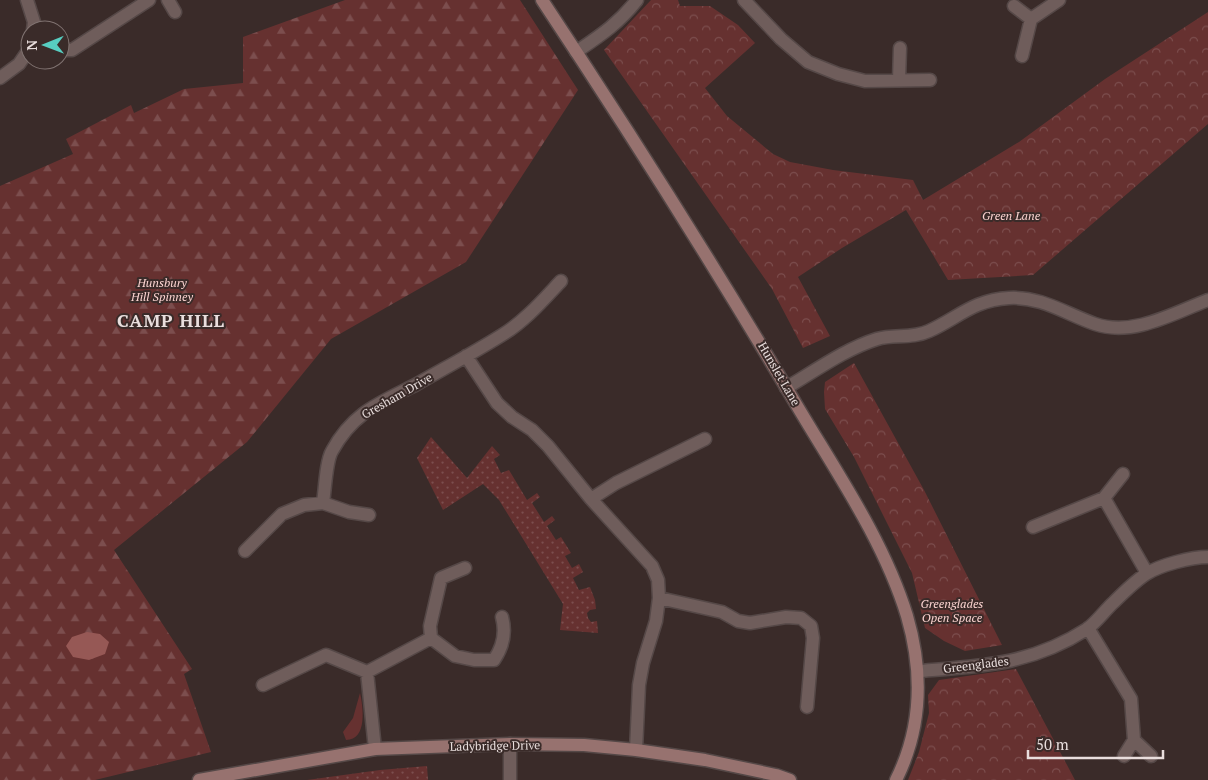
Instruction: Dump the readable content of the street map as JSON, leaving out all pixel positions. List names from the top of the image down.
{
  "streets": {
    "street": [
      "Hunslet Lane",
      "Gresham Drive",
      "Greenglades",
      "Ladybridge Drive"
    ]
  },
  "crossings": [
    ["Hunslet Lane", "Greenglades"]
  ],
  "districts": ["CAMP HILL"],
  "parks": ["Green Lane", "Hunsbury Hill Spinney", "Greenglades Open Space"],
  "scale_bar": "50 m",
  "north": "left"
}
